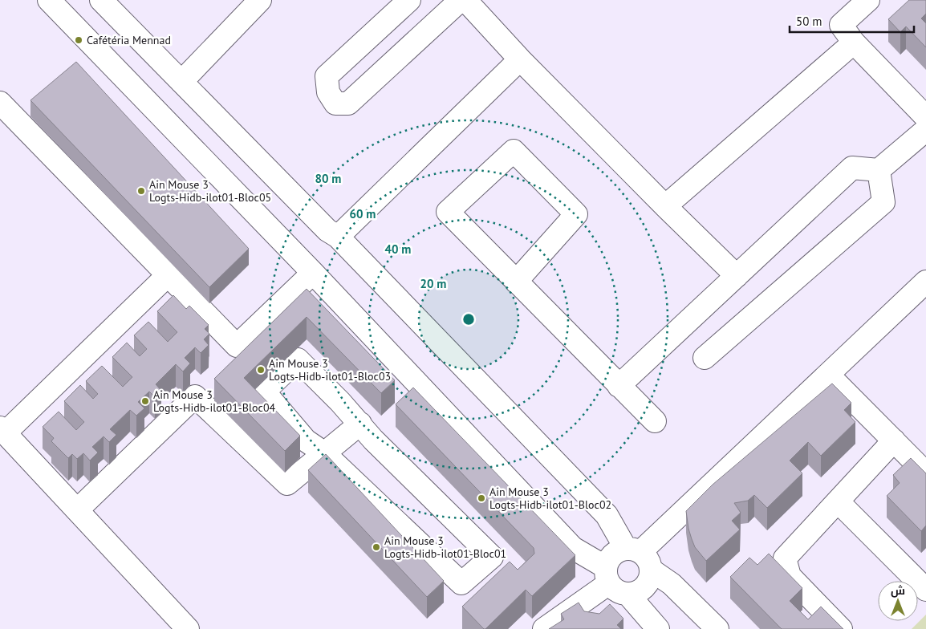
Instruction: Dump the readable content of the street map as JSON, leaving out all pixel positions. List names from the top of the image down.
{
  "places": [
    "Cafétéria Mennad",
    "Ain Mouse 3 Logts-Hidb-ilot01-Bloc05",
    "Ain Mouse 3 Logts-Hidb-ilot01-Bloc03",
    "Ain Mouse 3 Logts-Hidb-ilot01-Bloc04",
    "Ain Mouse 3 Logts-Hidb-ilot01-Bloc02",
    "Ain Mouse 3 Logts-Hidb-ilot01-Bloc01"
  ],
  "scale_bar": "50 m",
  "north": "top",
  "rings": [
    "80 m",
    "60 m",
    "40 m",
    "20 m"
  ]
}
